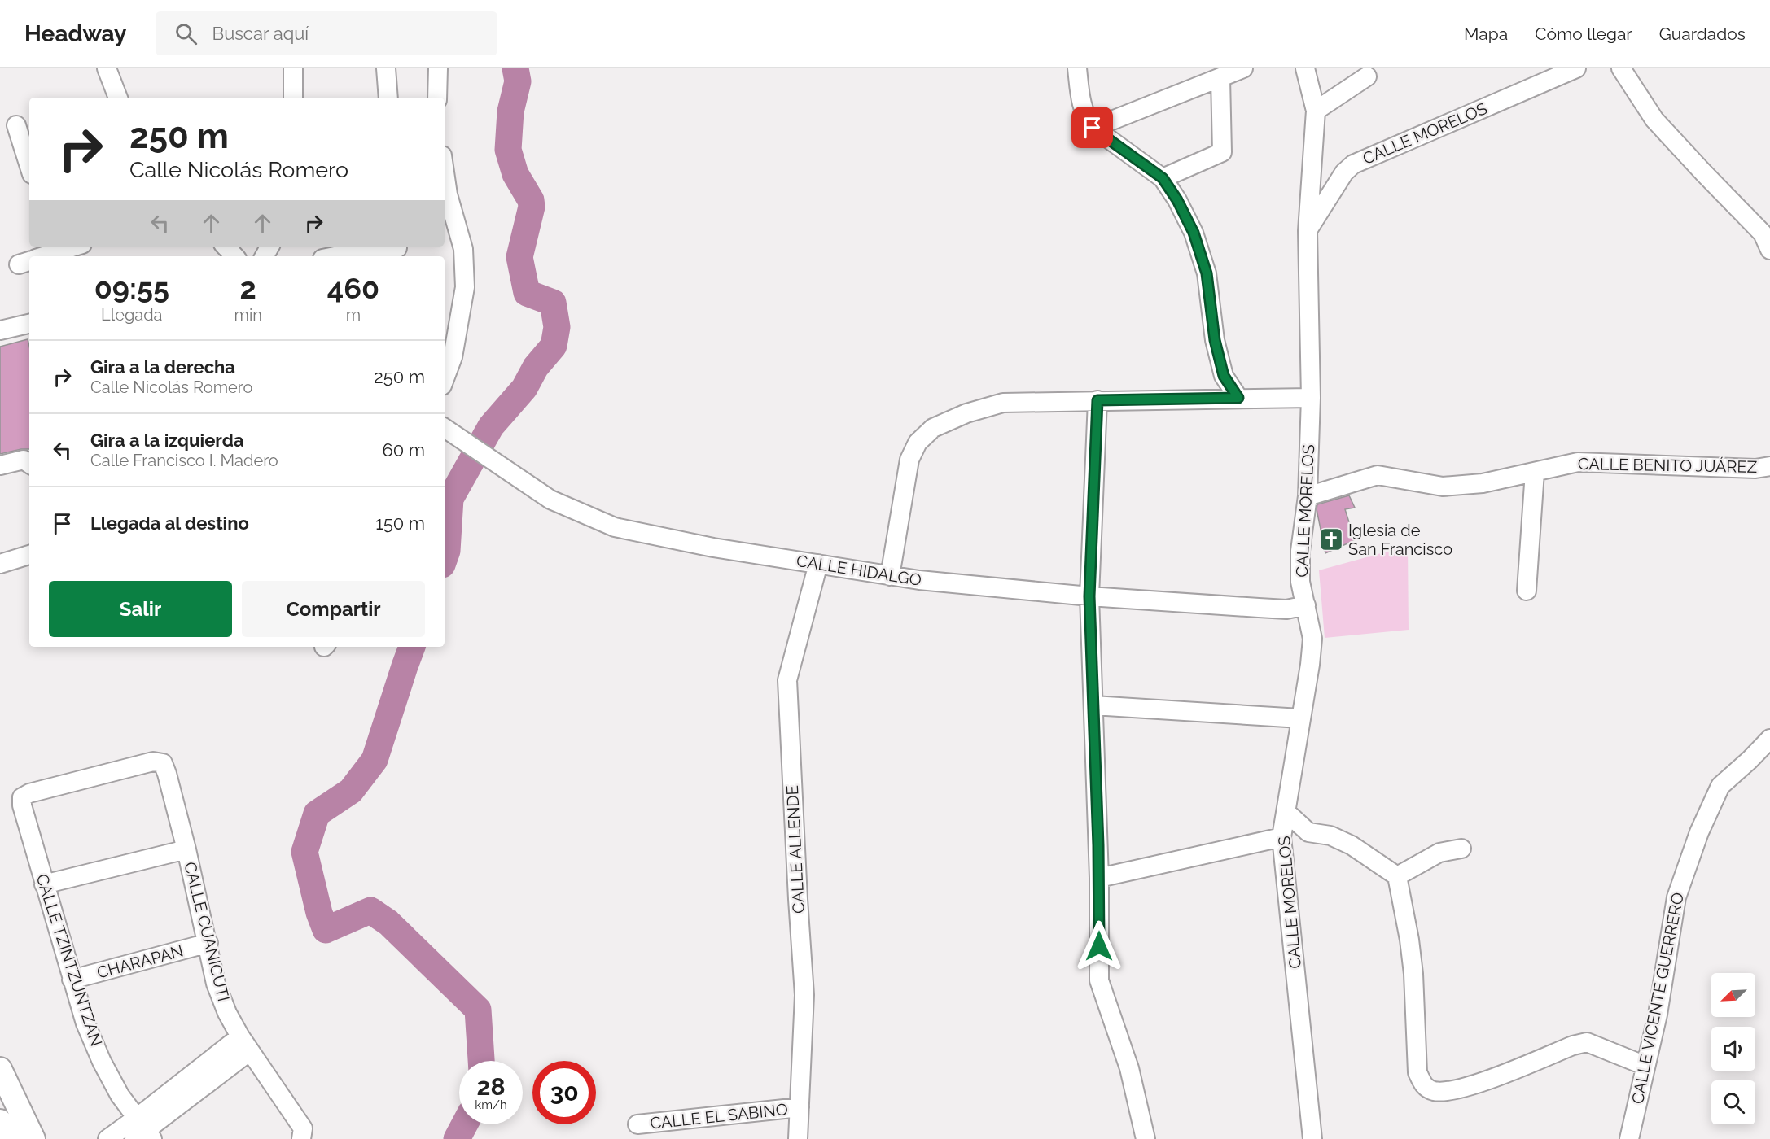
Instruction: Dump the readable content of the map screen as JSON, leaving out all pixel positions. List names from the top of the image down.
{
  "streets": {
    "street": [
      "CALLE MORELOS",
      "CALLE BENITO JUÁREZ",
      "CALLE HIDALGO",
      "CALLE ALLENDE",
      "CALLE CUANICUTI",
      "CALLE TZINTZUNTZAN",
      "CHARAPAN",
      "CALLE VICENTE GUERRERO",
      "CALLE EL SABINO"
    ]
  },
  "crossings": [
    ["CALLE MORELOS", "CALLE BENITO JUÁREZ"],
    ["CALLE MORELOS", "CALLE HIDALGO"],
    ["CALLE HIDALGO", "CALLE ALLENDE"],
    ["CALLE ALLENDE", "CALLE EL SABINO"],
    ["CALLE CUANICUTI", "CALLE TZINTZUNTZAN"],
    ["CALLE CUANICUTI", "CHARAPAN"],
    ["CALLE TZINTZUNTZAN", "CHARAPAN"]
  ],
  "places": {
    "church": ["Iglesia de San Francisco"]
  },
  "north": "bottom left",
  "page": {
    "header": "Headway",
    "search": "Buscar aquí",
    "nav": ["Mapa", "Cómo llegar", "Guardados"],
    "turn": ["250 m", "Calle Nicolás Romero"],
    "eta": [
      "09:55",
      "Llegada",
      "2",
      "min",
      "460",
      "m"
    ],
    "list": [
      {
        "name": "Gira a la derecha",
        "note": "Calle Nicolás Romero",
        "value": "250 m"
      },
      {
        "name": "Gira a la izquierda",
        "note": "Calle Francisco I. Madero",
        "value": "60 m"
      },
      {
        "name": "Llegada al destino",
        "value": "150 m"
      }
    ],
    "buttons": ["Salir", "Compartir"],
    "speed": "28 km/h",
    "limit": "30"
  }
}
